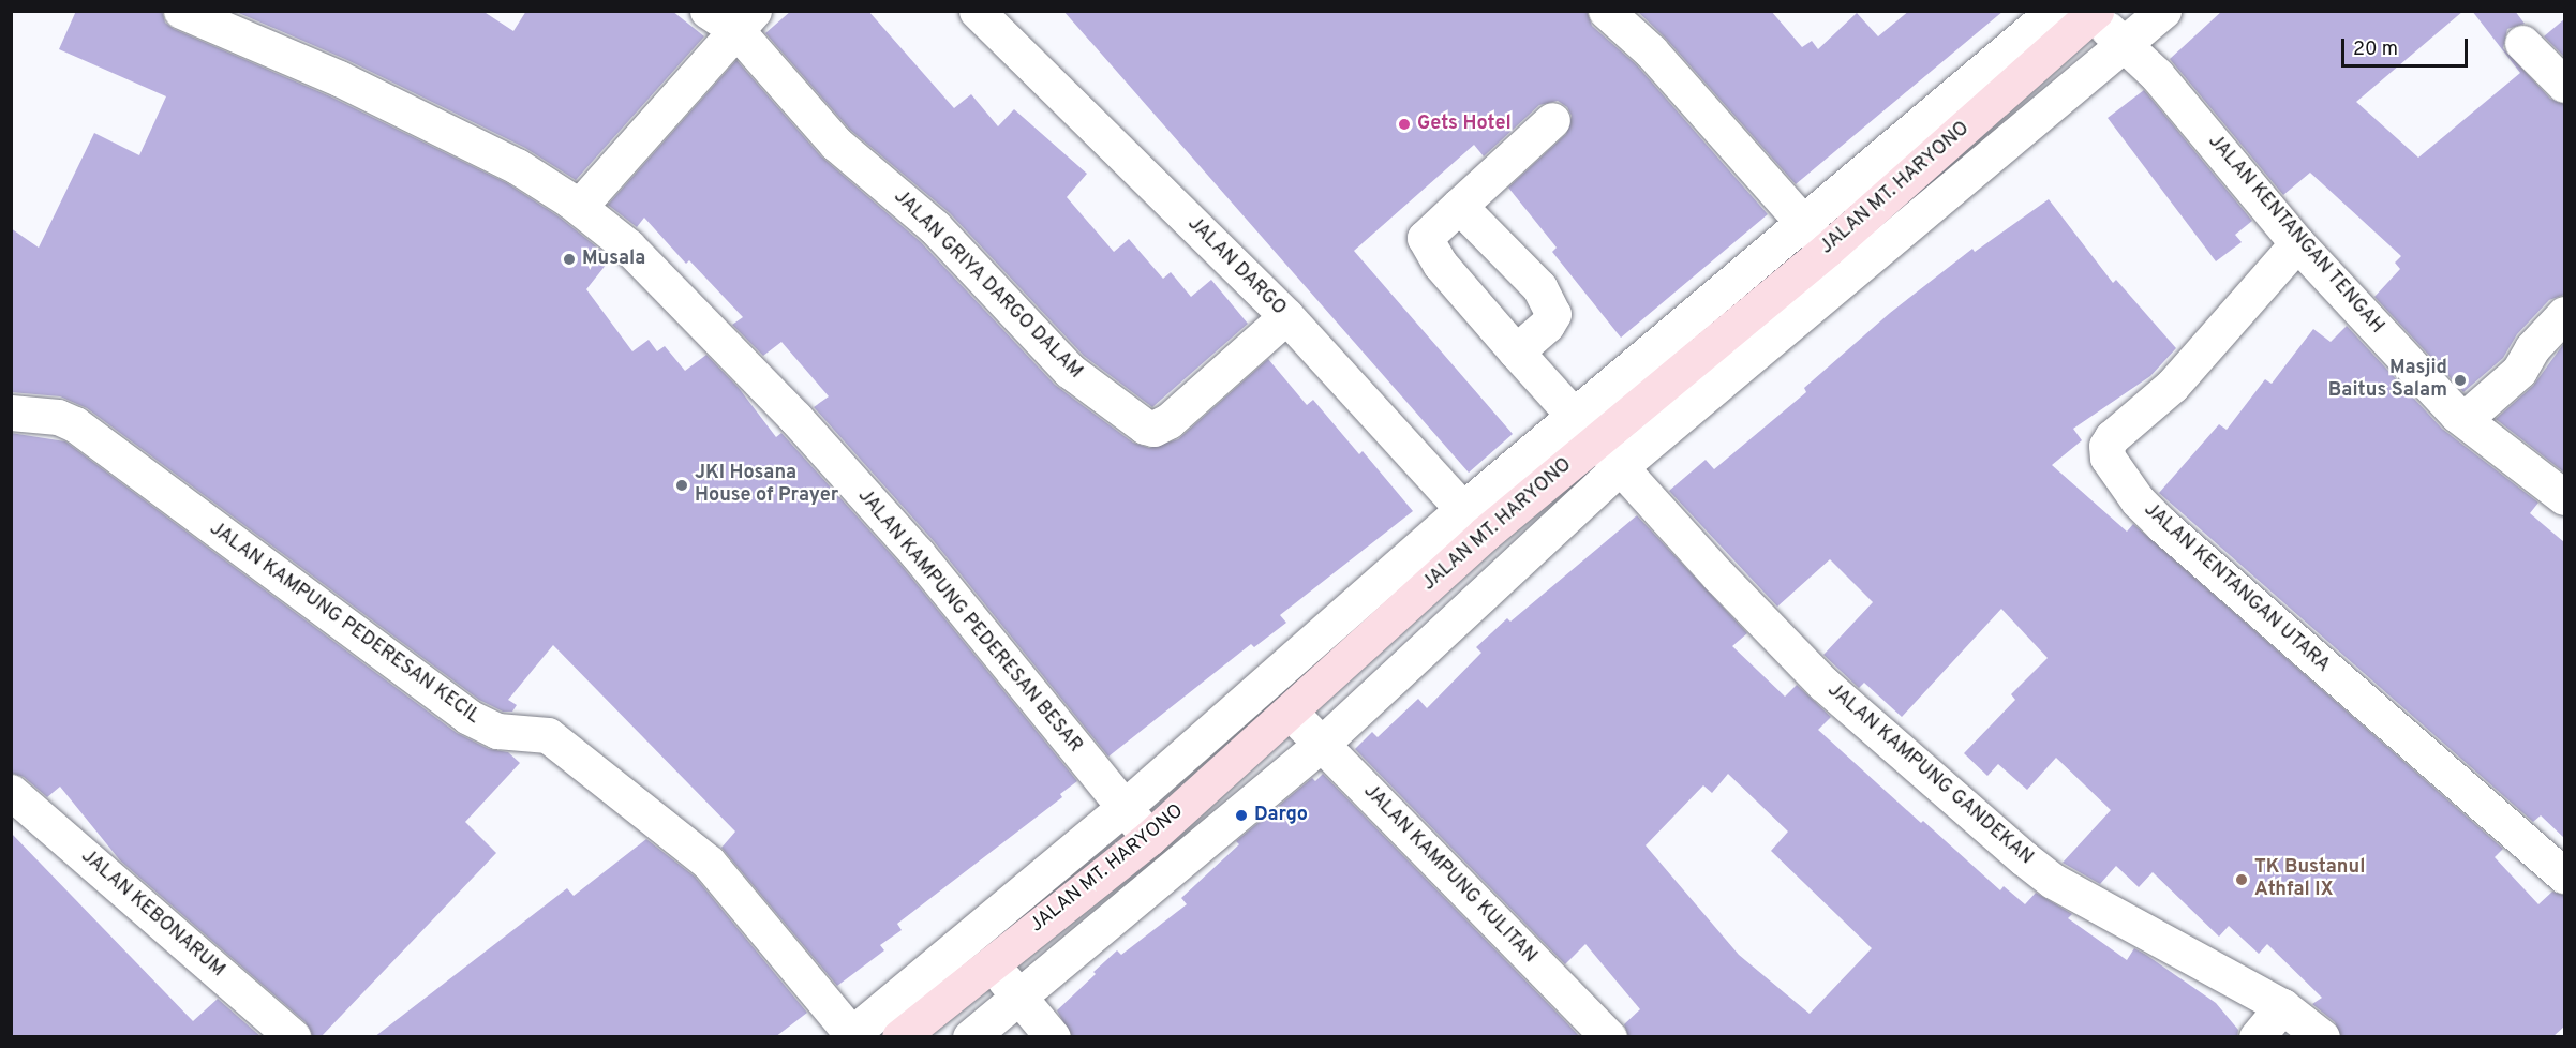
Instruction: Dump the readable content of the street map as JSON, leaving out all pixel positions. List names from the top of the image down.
{
  "streets": {
    "main road": ["JALAN MT. HARYONO"],
    "street": [
      "JALAN KENTANGAN TENGAH",
      "JALAN DARGO",
      "JALAN GRIYA DARGO DALAM",
      "JALAN KENTANGAN UTARA",
      "JALAN KAMPUNG PEDERESAN BESAR",
      "JALAN KAMPUNG PEDERESAN KECIL",
      "JALAN KAMPUNG GANDEKAN",
      "JALAN KAMPUNG KULITAN",
      "JALAN KEBONARUM"
    ]
  },
  "crossings": [
    ["JALAN MT. HARYONO", "JALAN KENTANGAN TENGAH"],
    ["JALAN MT. HARYONO", "JALAN DARGO"],
    ["JALAN MT. HARYONO", "JALAN KAMPUNG PEDERESAN BESAR"],
    ["JALAN MT. HARYONO", "JALAN KAMPUNG GANDEKAN"],
    ["JALAN MT. HARYONO", "JALAN KAMPUNG KULITAN"],
    ["JALAN KENTANGAN TENGAH", "JALAN KENTANGAN UTARA"],
    ["JALAN DARGO", "JALAN GRIYA DARGO DALAM"]
  ],
  "places": [
    "Gets Hotel",
    "Musala",
    "Masjid Baitus Salam",
    "JKI Hosana House of Prayer",
    "Dargo",
    "TK Bustanul Athfal IX"
  ],
  "scale_bar": "20 m"
}
